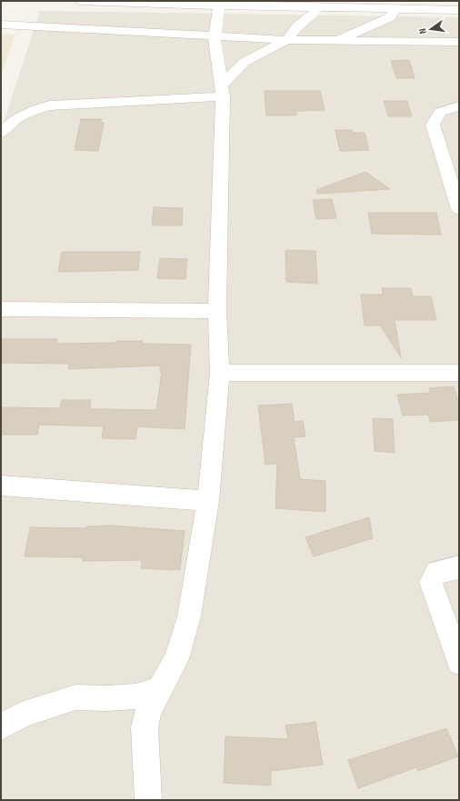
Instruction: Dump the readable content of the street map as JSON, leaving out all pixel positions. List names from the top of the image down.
{
  "north": "left"
}
